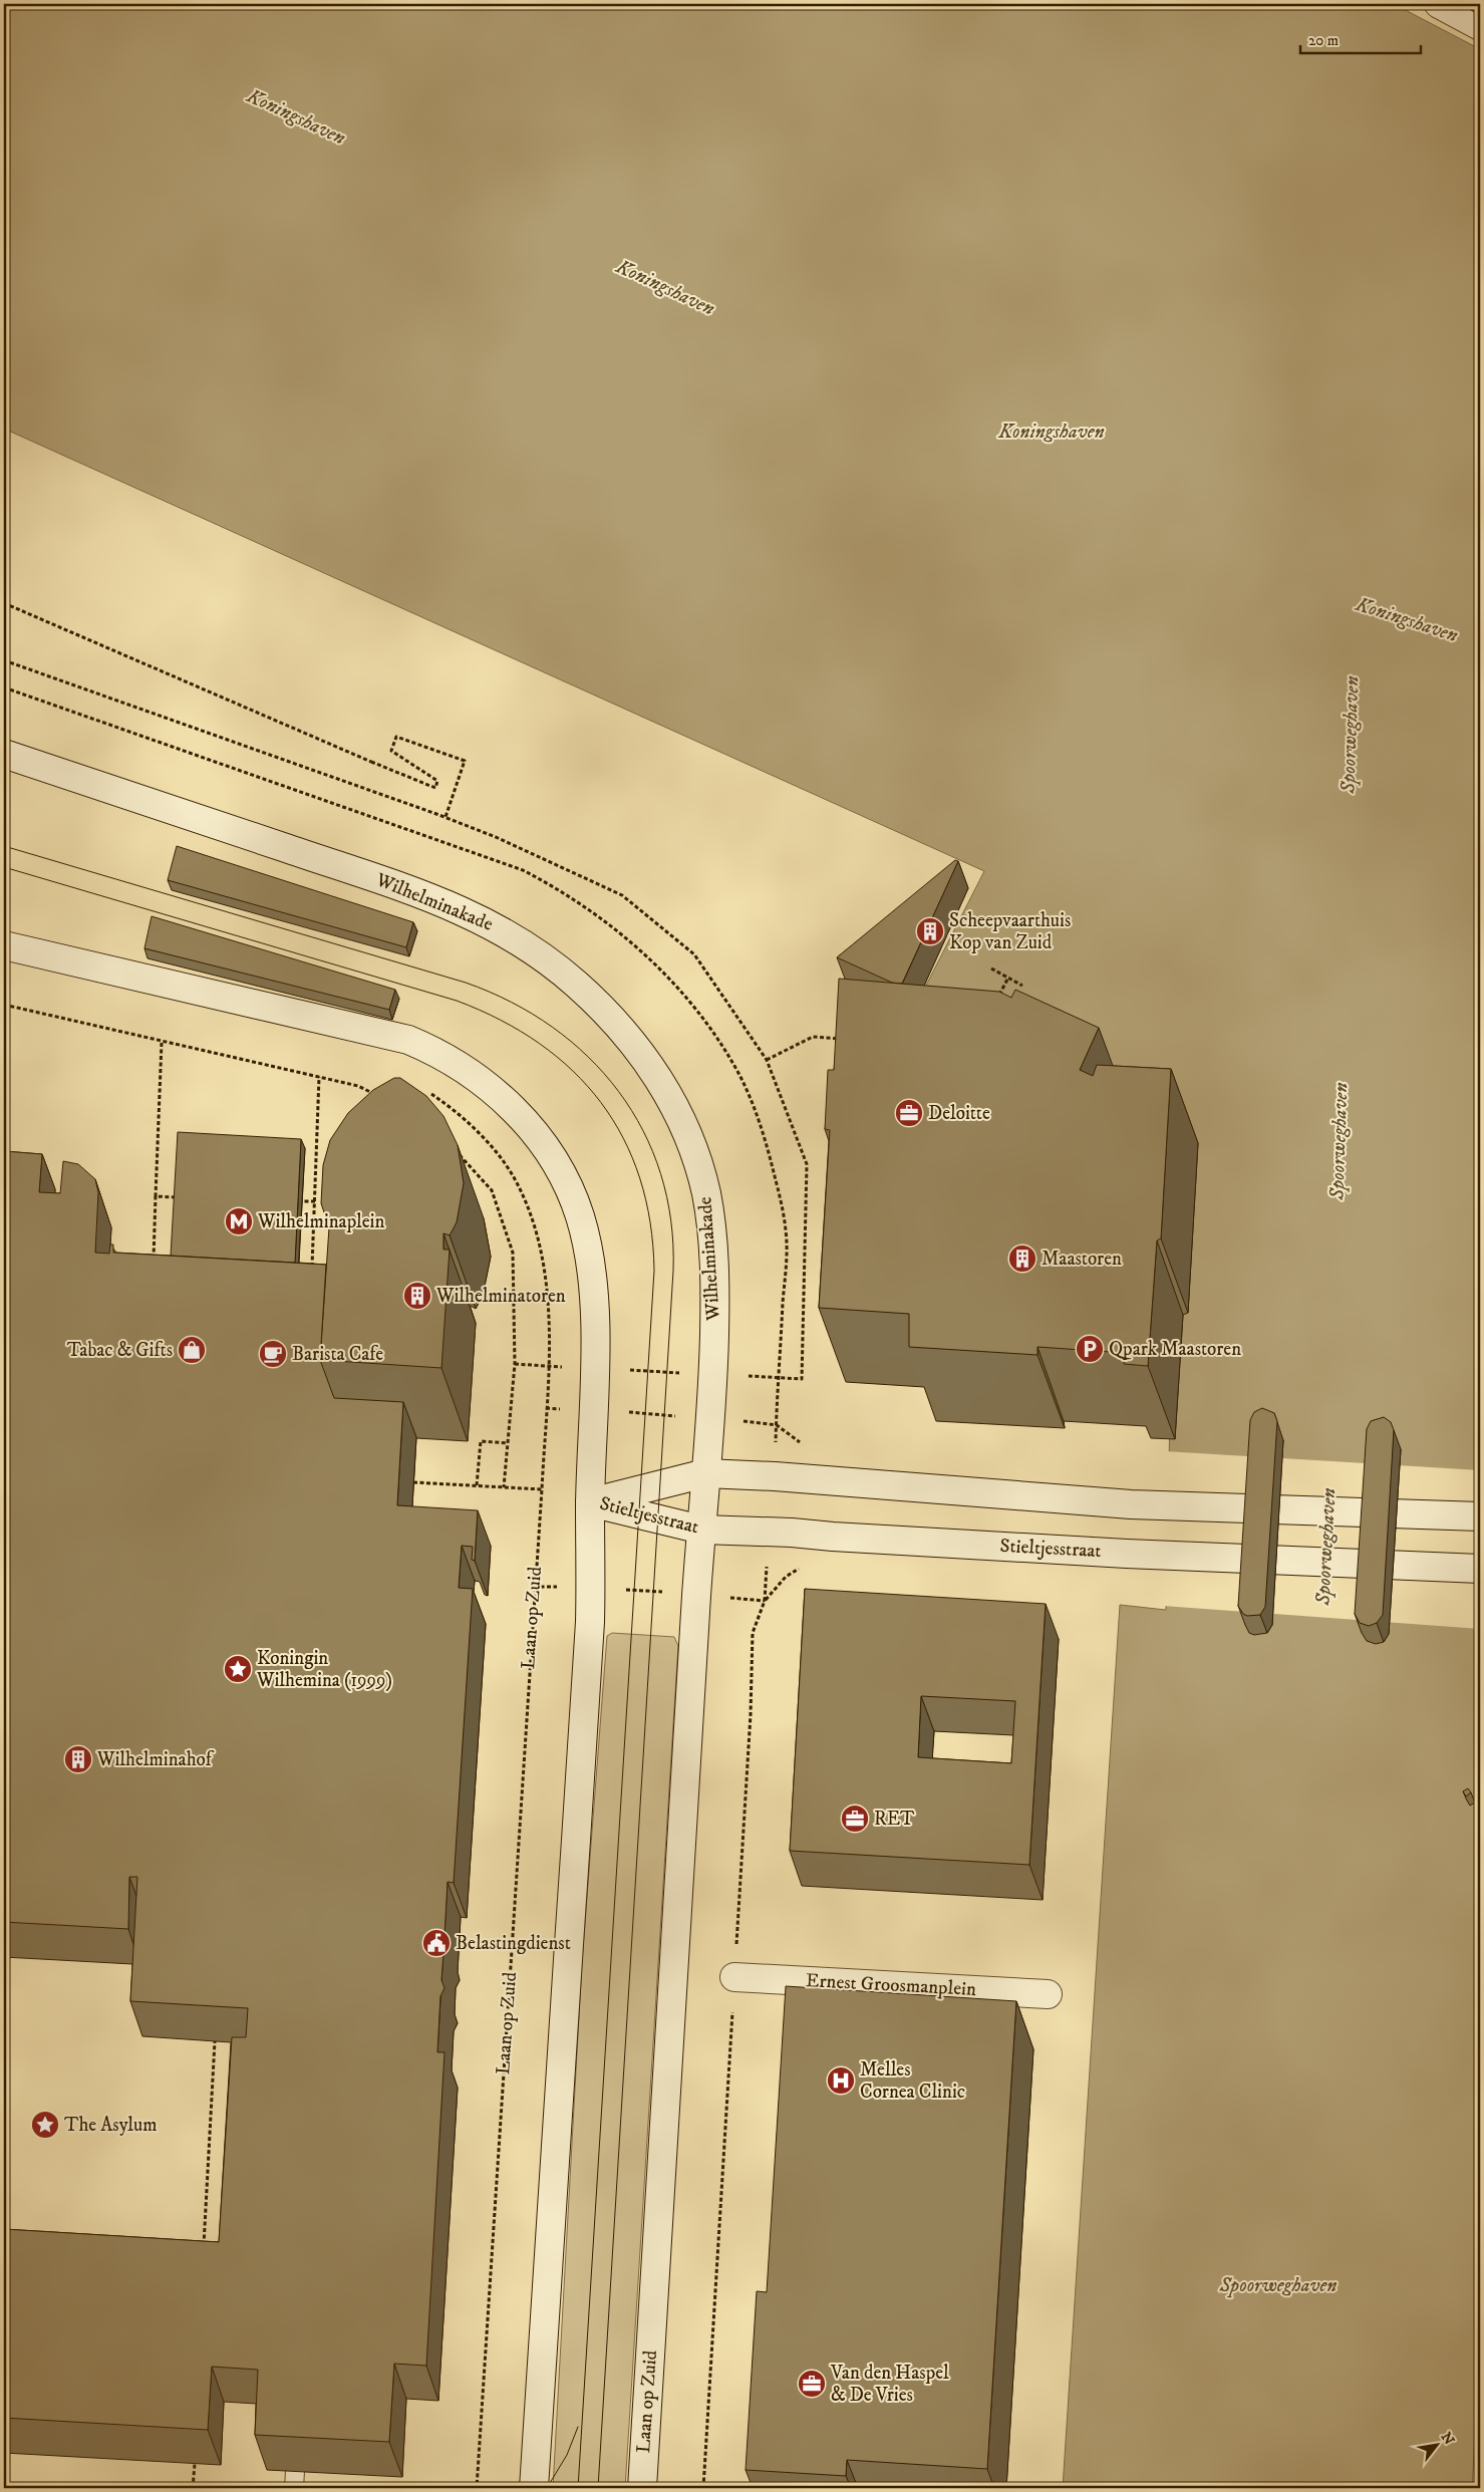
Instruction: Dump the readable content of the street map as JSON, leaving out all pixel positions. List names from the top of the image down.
{
  "streets": {
    "main road": [
      "Wilhelminakade",
      "Stieltjesstraat",
      "Laan op Zuid",
      "Ernest Groosmanplein"
    ]
  },
  "crossings": [
    ["Wilhelminakade", "Stieltjesstraat"],
    ["Wilhelminakade", "Laan op Zuid"],
    ["Stieltjesstraat", "Laan op Zuid"]
  ],
  "water": ["Koningshaven", "Spoorweghaven"],
  "places": {
    "building": [
      "Scheepvaarthuis Kop van Zuid",
      "Maastoren",
      "Wilhelminatoren",
      "Wilhelminahof"
    ],
    "office": ["Deloitte", "RET", "Van den Haspel & De Vries"],
    "metro station": ["Wilhelminaplein"],
    "parking": ["Qpark Maastoren"],
    "shop": ["Tabac & Gifts"],
    "cafe": ["Barista Cafe"],
    "place": ["Koningin Wilhemina (1999)", "The Asylum"],
    "public building": ["Belastingdienst"],
    "hospital": ["Melles Cornea Clinic"]
  },
  "scale_bar": "20 m",
  "north": "top right"
}
